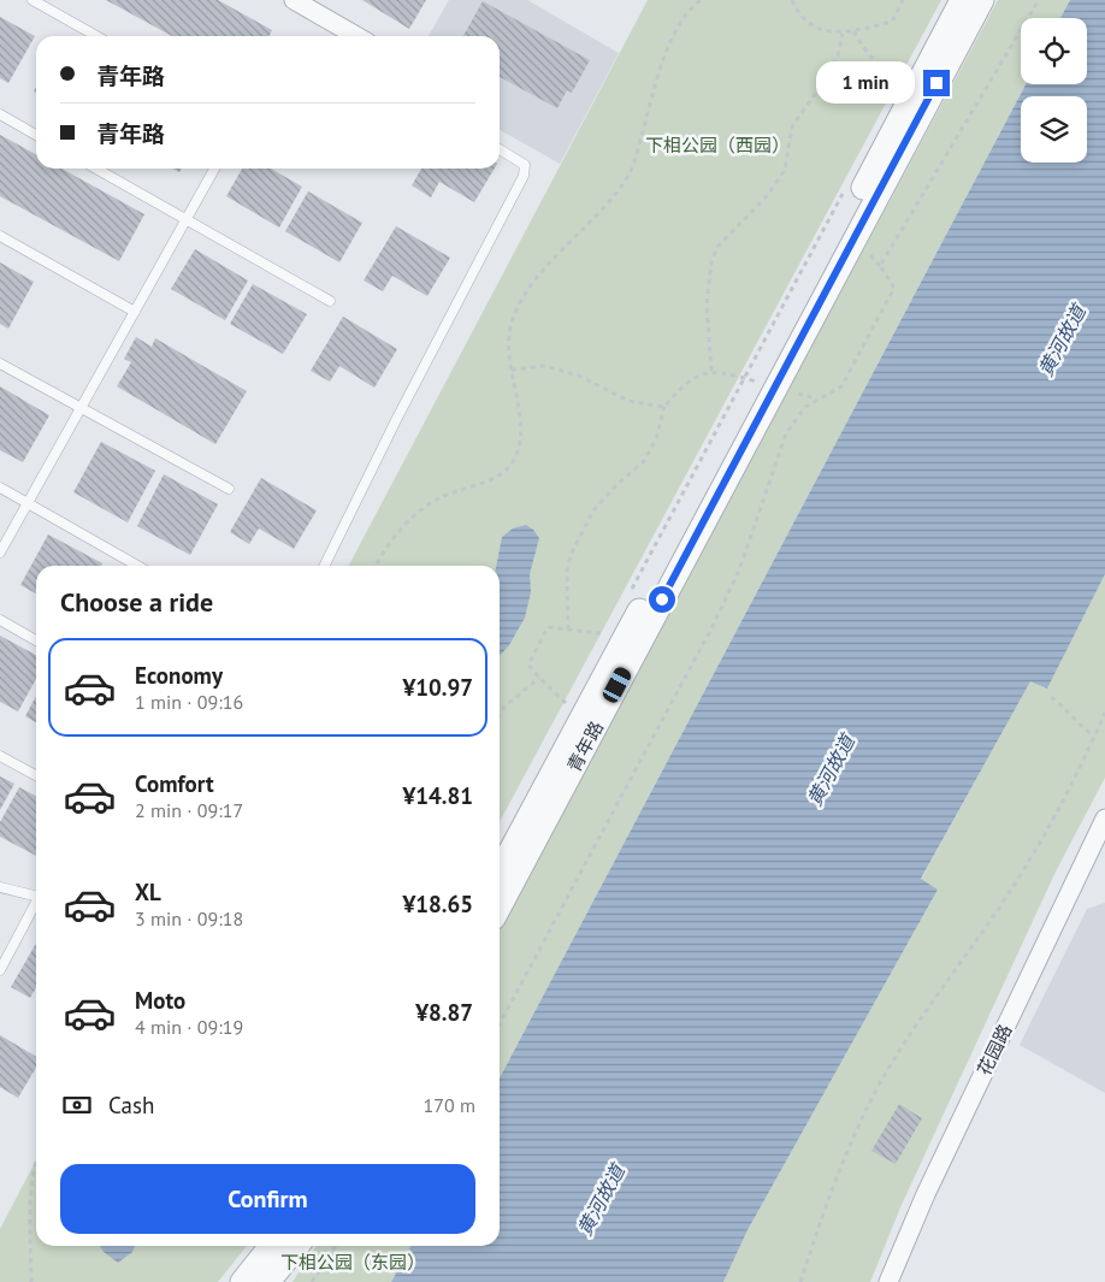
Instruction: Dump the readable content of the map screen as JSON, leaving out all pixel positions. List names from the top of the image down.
{
  "streets": {
    "street": ["青年路", "花园路"]
  },
  "water": ["黄河故道"],
  "parks": ["下相公园（西园）", "下相公园（东园）"],
  "page": {
    "banner": ["青年路", "青年路"],
    "bubble": "1 min",
    "heading": "Choose a ride",
    "list": [
      {
        "name": "Economy",
        "note": "1 min · 09:16",
        "value": "¥10.97"
      },
      {
        "name": "Comfort",
        "note": "2 min · 09:17",
        "value": "¥14.81"
      },
      {
        "name": "XL",
        "note": "3 min · 09:18",
        "value": "¥18.65"
      },
      {
        "name": "Moto",
        "note": "4 min · 09:19",
        "value": "¥8.87"
      }
    ],
    "pay": ["Cash", "170 m"],
    "buttons": "Confirm"
  }
}
